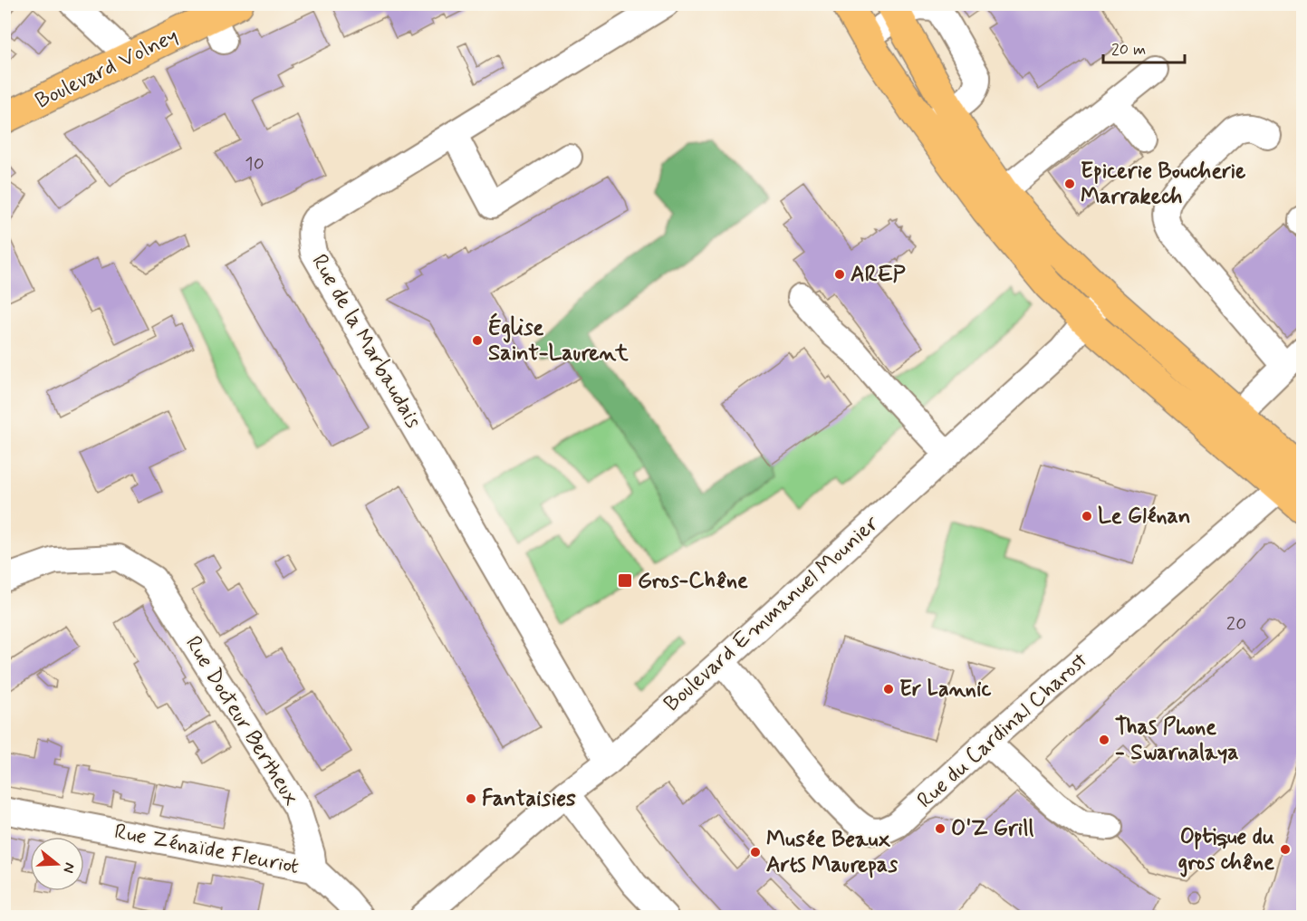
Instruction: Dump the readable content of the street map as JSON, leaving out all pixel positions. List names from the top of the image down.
{
  "streets": {
    "main road": ["Boulevard Volney"],
    "street": [
      "Rue de la Marbaudais",
      "Boulevard Emmanuel Mounier",
      "Rue Docteur Bertheux",
      "Rue du Cardinal Charost",
      "Rue Zénaïde Fleuriot"
    ]
  },
  "crossings": [
    ["Rue de la Marbaudais", "Boulevard Emmanuel Mounier"],
    ["Boulevard Emmanuel Mounier", "Rue du Cardinal Charost"],
    ["Rue Docteur Bertheux", "Rue Zénaïde Fleuriot"]
  ],
  "places": {
    "other": [
      "Epicerie Boucherie Marrakech",
      "AREP",
      "Église Saint-Laurent",
      "Le Glénan",
      "Er Lannic",
      "Thas Phone - Swarnalaya",
      "Fantaisies",
      "O'Z Grill",
      "Optique du gros chêne",
      "Musée Beaux Arts Maurepas"
    ],
    "transit": ["Gros-Chêne"]
  },
  "house_numbers": ["10", "20"],
  "scale_bar": "20 m",
  "north": "right"
}
